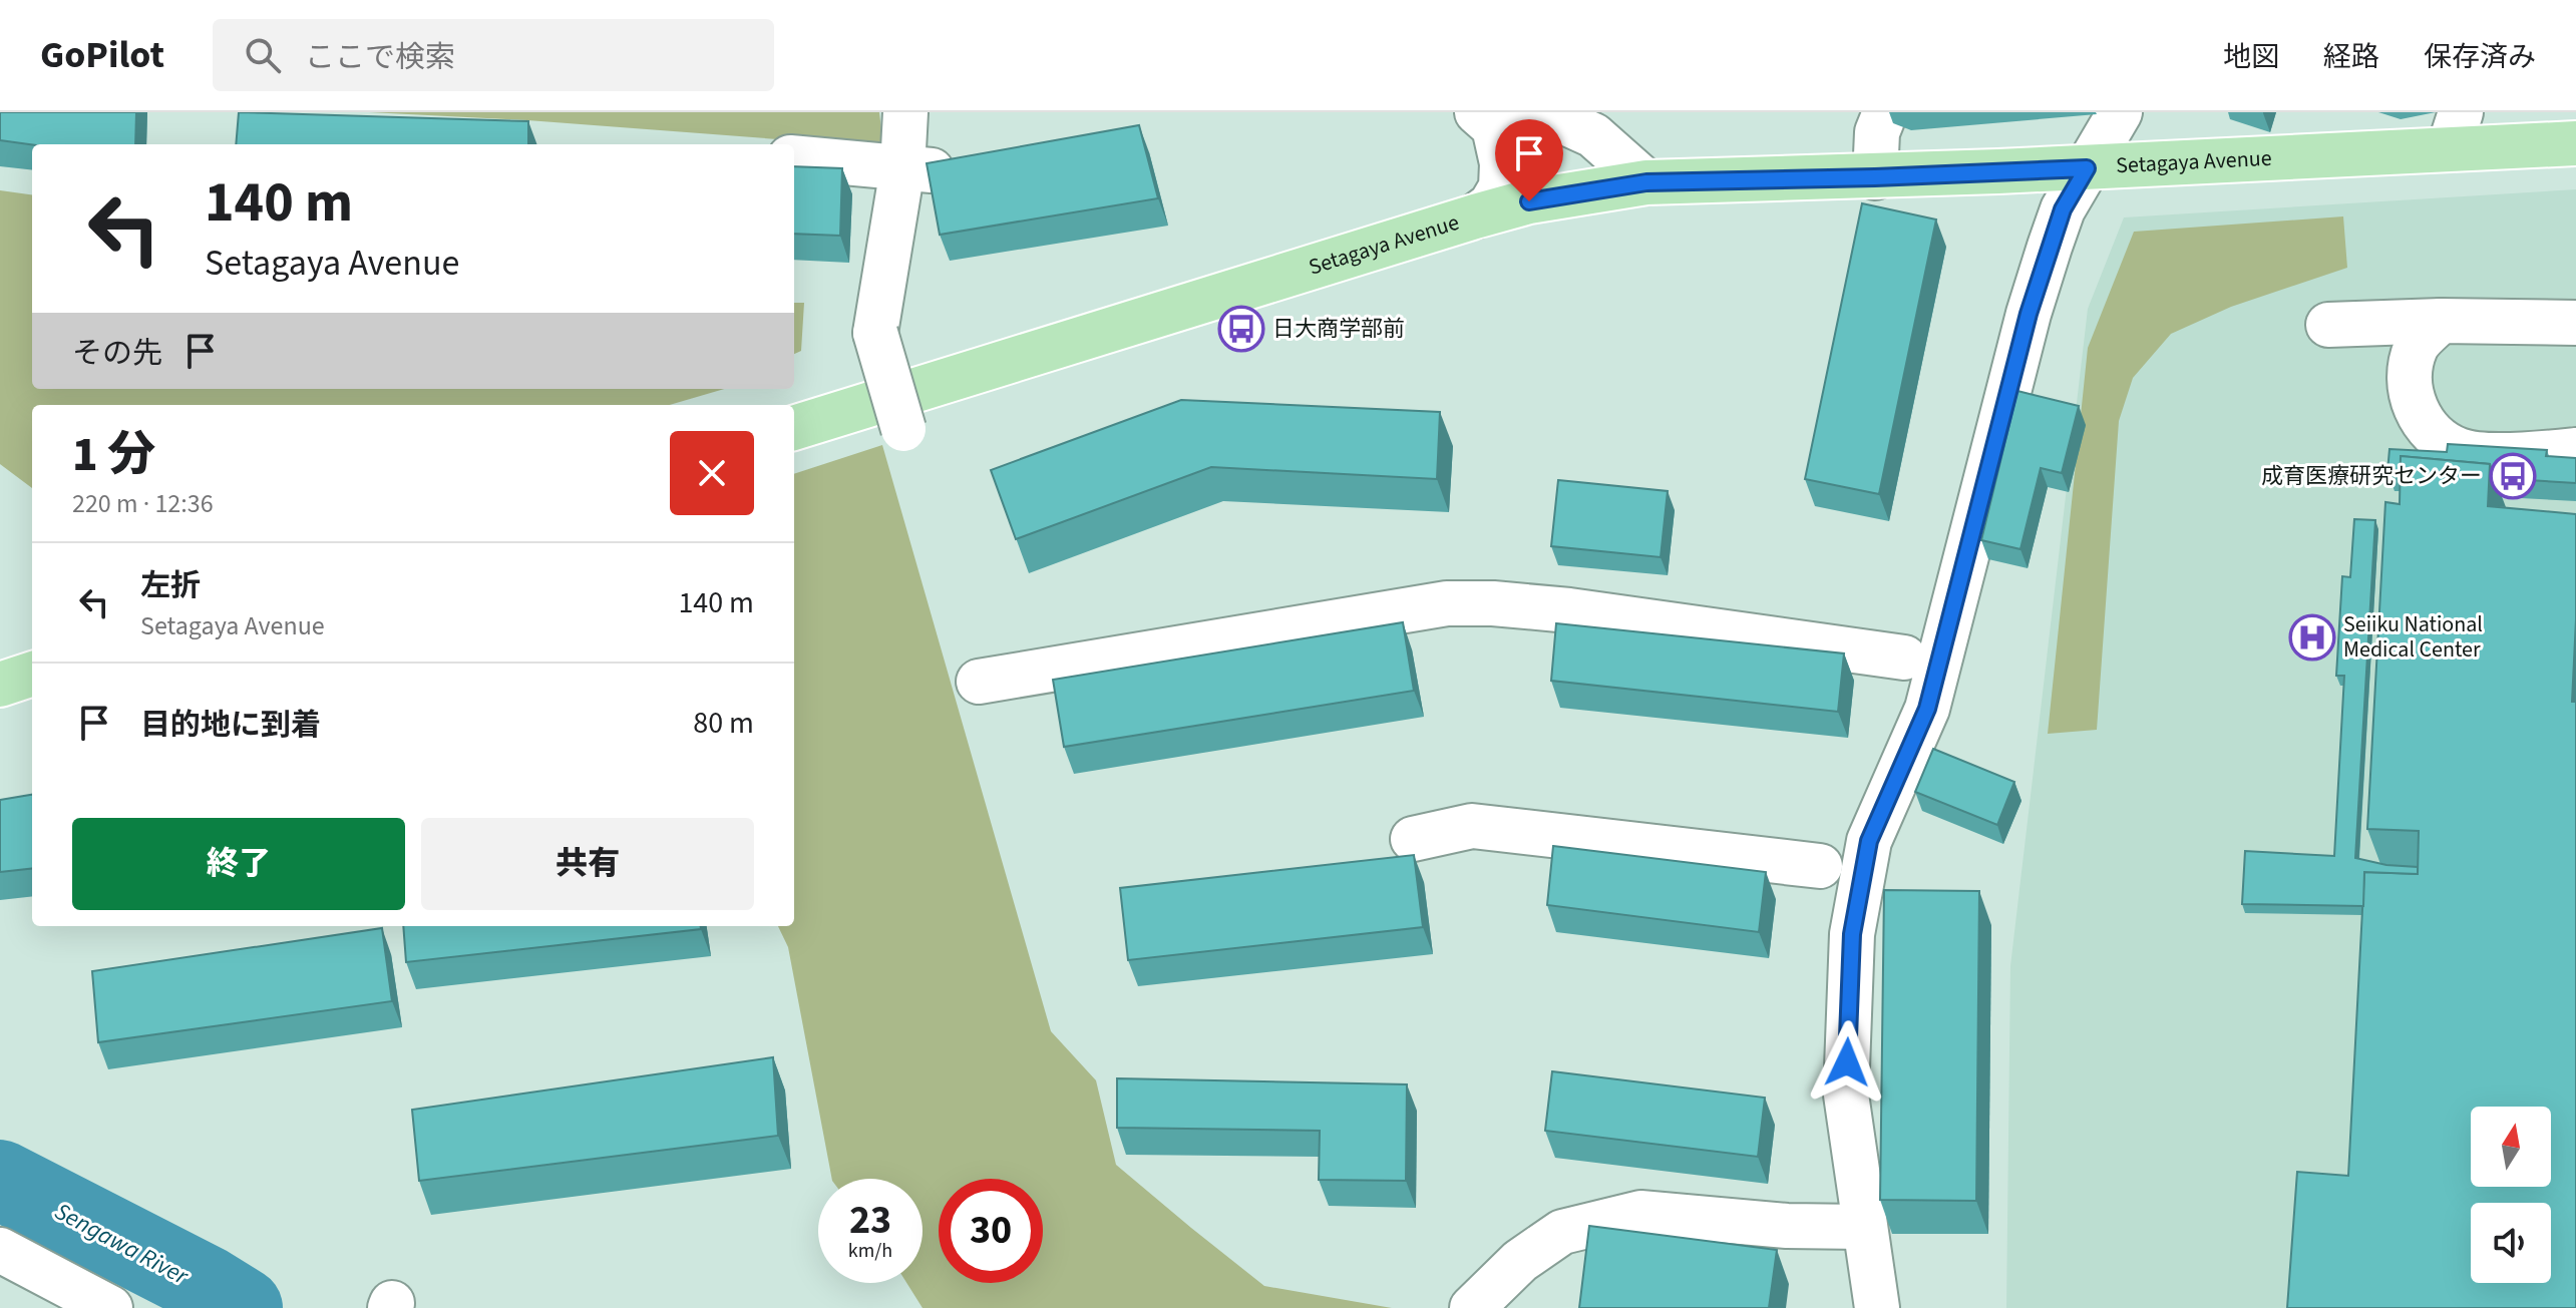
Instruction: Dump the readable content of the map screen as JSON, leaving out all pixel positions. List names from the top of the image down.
{
  "streets": {
    "main road": ["Setagaya Avenue"]
  },
  "water": ["Sengawa River"],
  "places": {
    "bus stop": ["日大商学部前", "成育医療研究センター"],
    "hospital": ["Seiiku National Medical Center"]
  },
  "north": "top",
  "page": {
    "header": "GoPilot",
    "search": "ここで検索",
    "nav": ["地図", "経路", "保存済み"],
    "turn": ["140 m", "Setagaya Avenue"],
    "then": "その先",
    "heading": ["1 分", "220 m · 12:36"],
    "list": [
      {
        "name": "左折",
        "note": "Setagaya Avenue",
        "value": "140 m"
      },
      {
        "name": "目的地に到着",
        "value": "80 m"
      }
    ],
    "buttons": ["終了", "共有"],
    "speed": "23 km/h",
    "limit": "30"
  }
}
